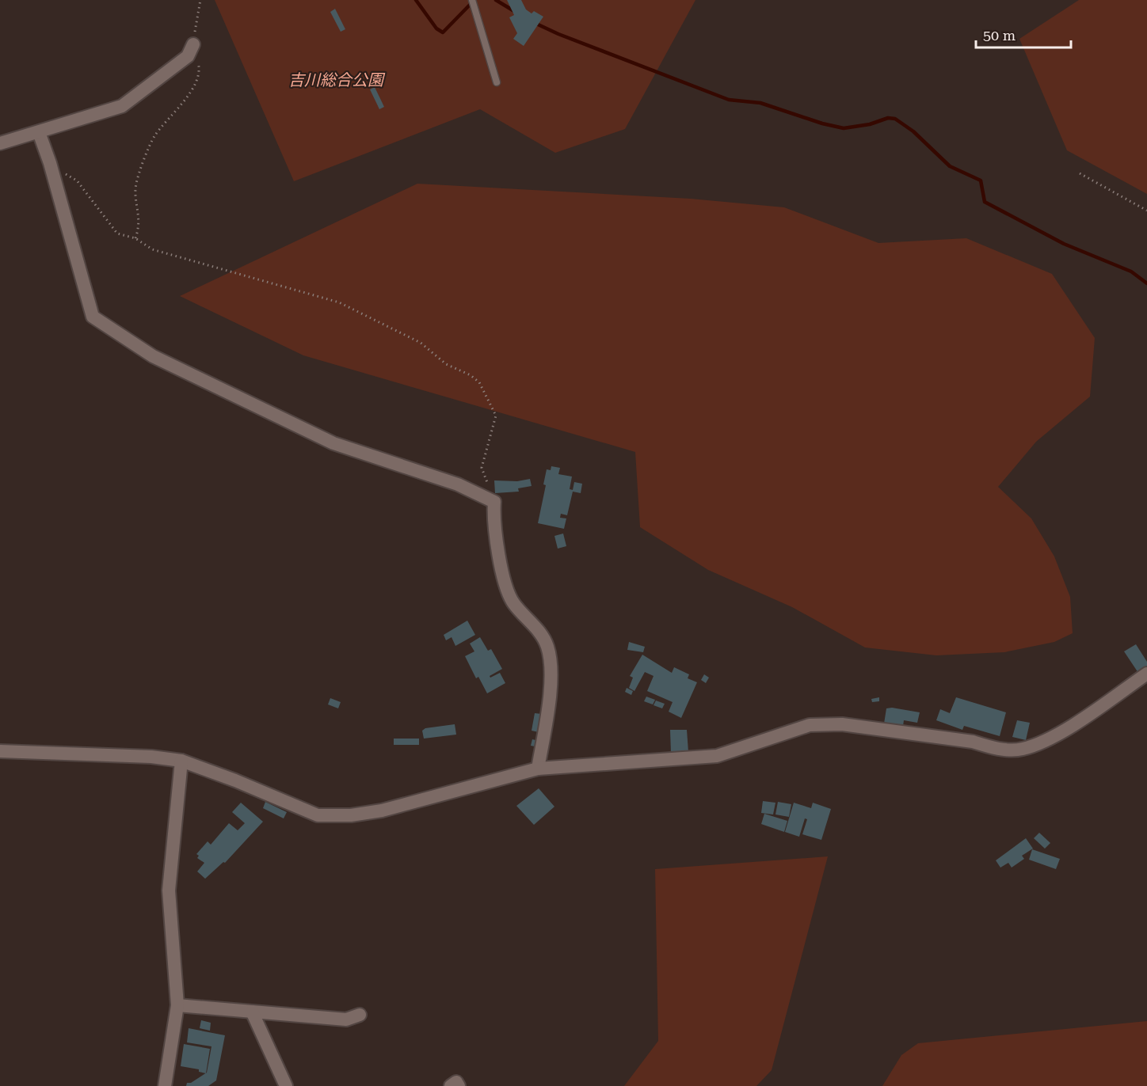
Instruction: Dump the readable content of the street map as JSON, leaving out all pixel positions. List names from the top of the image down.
{
  "parks": ["吉川総合公園"],
  "scale_bar": "50 m"
}
